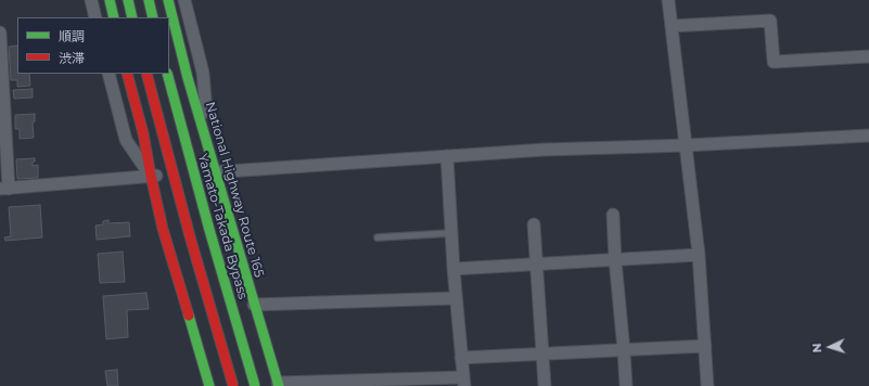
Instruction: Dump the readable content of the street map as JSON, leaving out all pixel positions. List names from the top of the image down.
{
  "streets": {
    "highway": ["National Highway Route 165", "Yamato-Takada Bypass"]
  },
  "legend": ["順調", "渋滞"],
  "north": "left"
}
